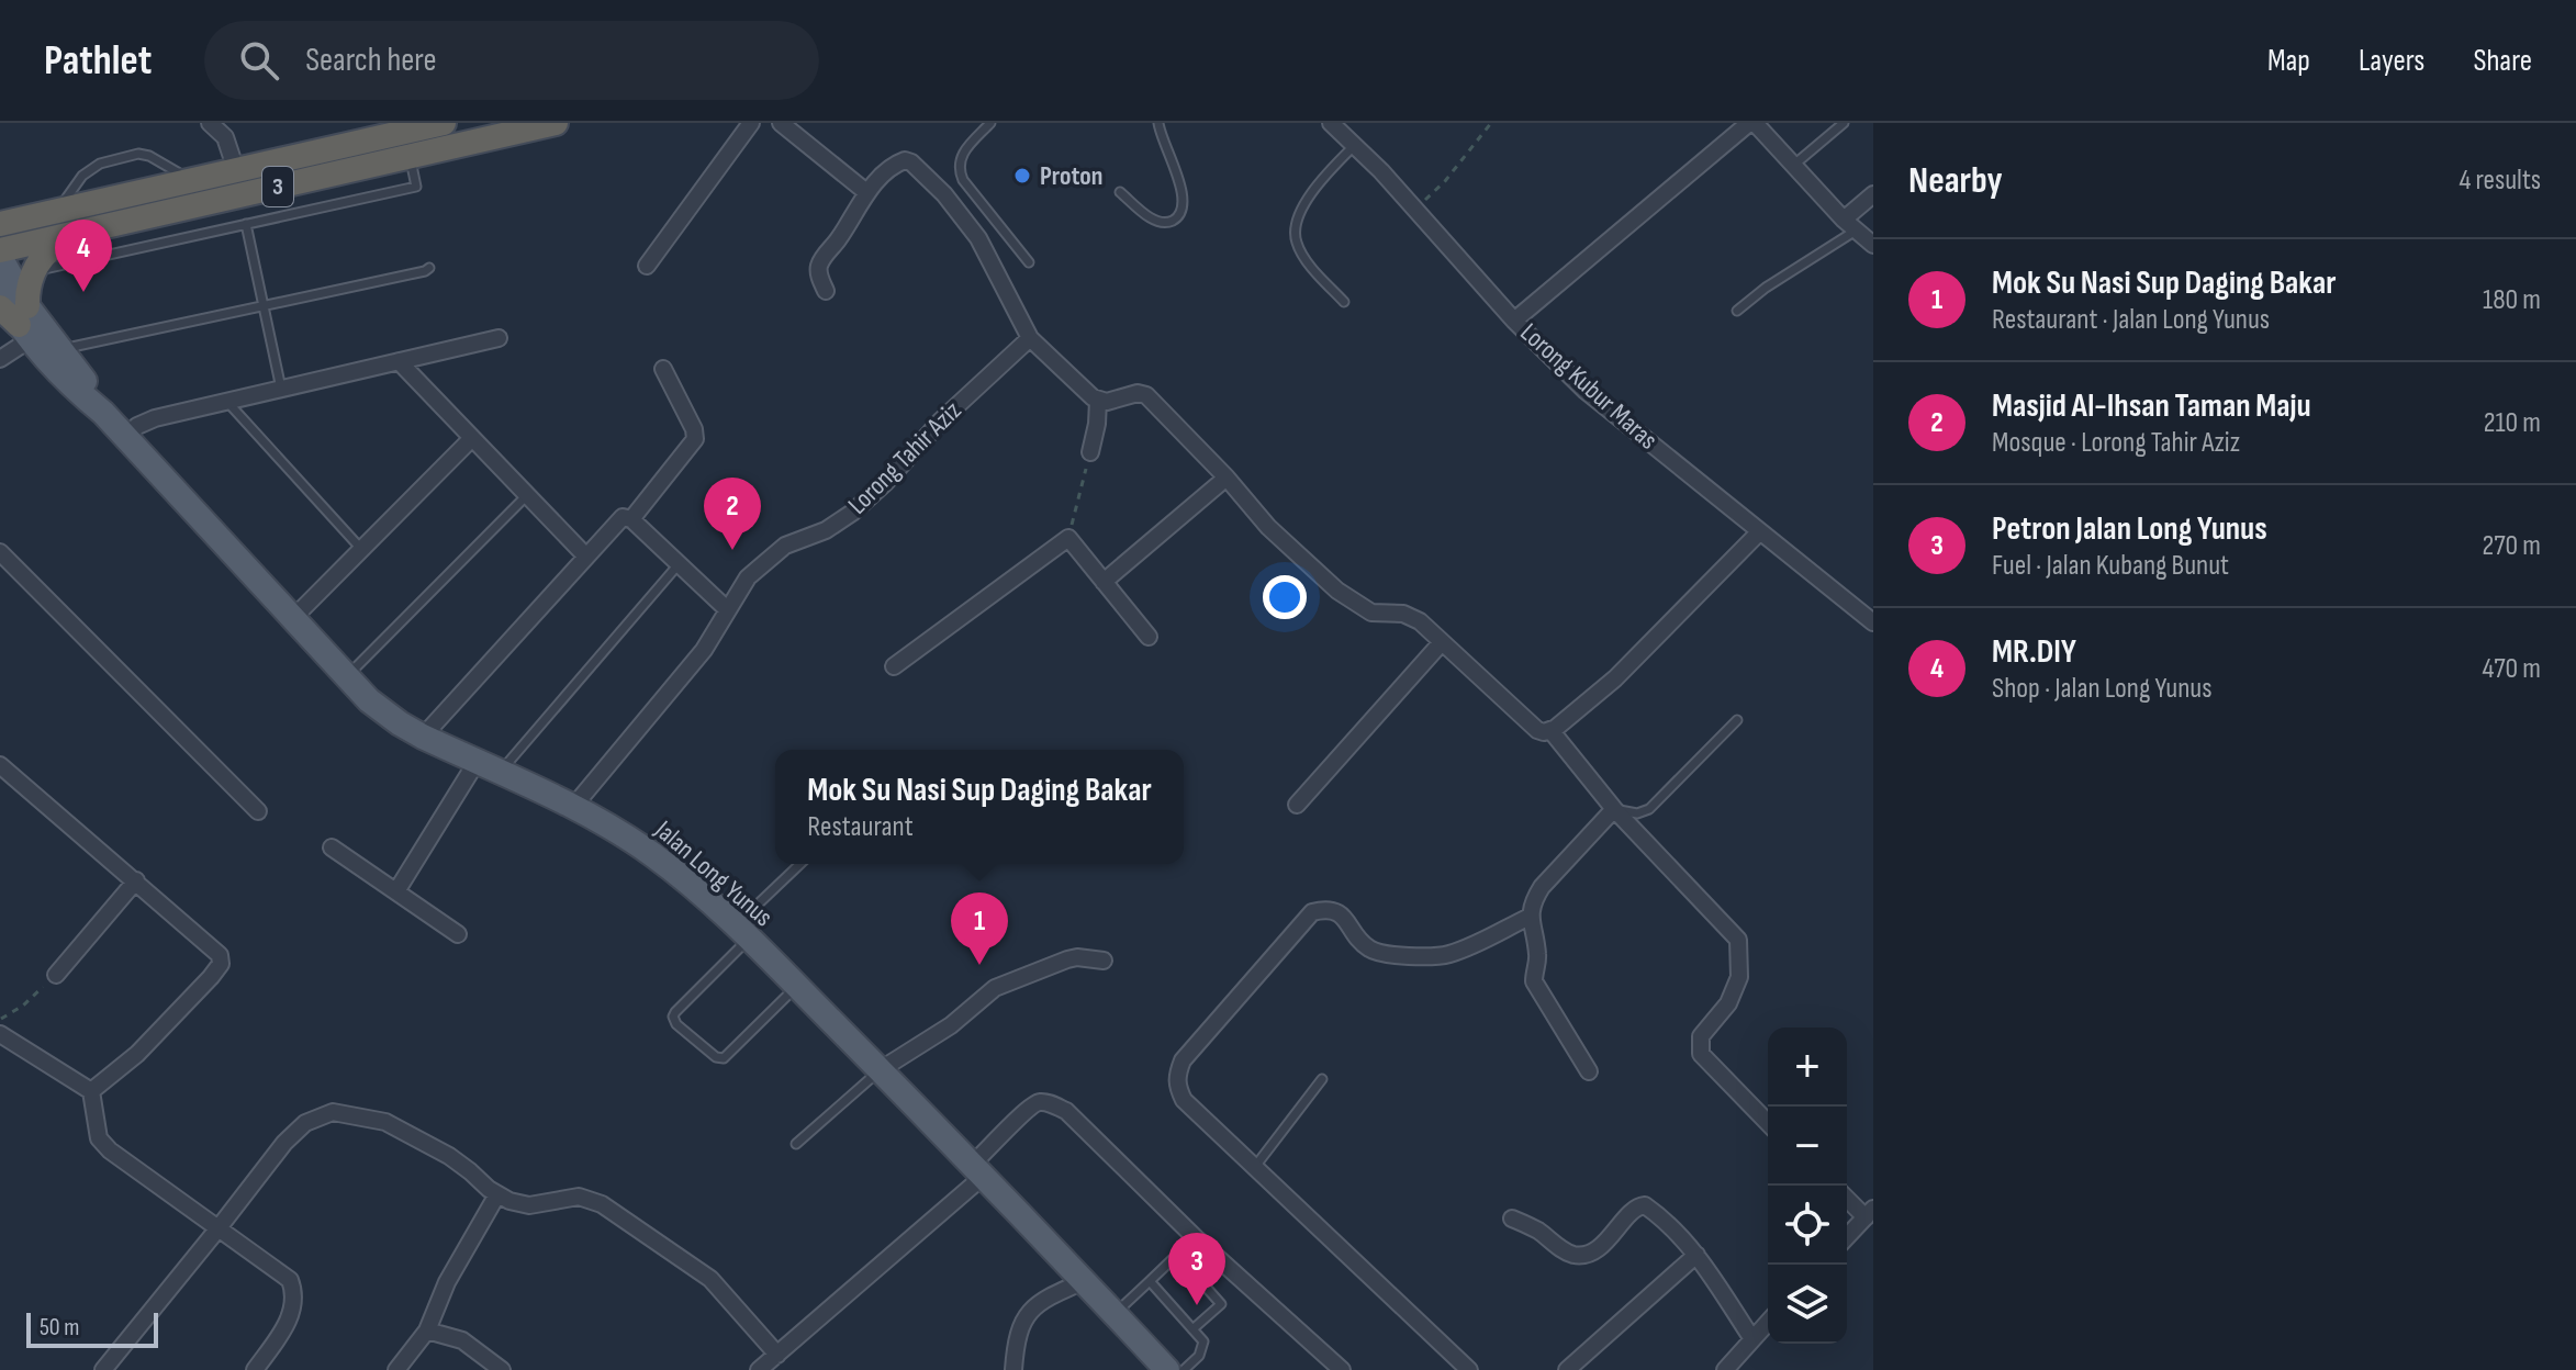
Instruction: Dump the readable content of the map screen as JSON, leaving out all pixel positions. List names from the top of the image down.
{
  "streets": {
    "highway": ["3"],
    "main road": ["Jalan Long Yunus"],
    "street": ["Lorong Kubur Maras", "Lorong Tahir Aziz"]
  },
  "crossings": [
    ["3", "Jalan Long Yunus"],
    ["Lorong Tahir Aziz", "Jalan Long Yunus"]
  ],
  "places": ["Proton"],
  "scale_bar": "50 m",
  "page": {
    "header": "Pathlet",
    "search": "Search here",
    "nav": ["Map", "Layers", "Share"],
    "heading": ["Nearby", "4 results"],
    "pins": [
      "4",
      "2",
      "1",
      "3"
    ],
    "list": [
      {
        "mark": "1",
        "name": "Mok Su Nasi Sup Daging Bakar",
        "note": "Restaurant · Jalan Long Yunus",
        "value": "180 m"
      },
      {
        "mark": "2",
        "name": "Masjid Al-Ihsan Taman Maju",
        "note": "Mosque · Lorong Tahir Aziz",
        "value": "210 m"
      },
      {
        "mark": "3",
        "name": "Petron Jalan Long Yunus",
        "note": "Fuel · Jalan Kubang Bunut",
        "value": "270 m"
      },
      {
        "mark": "4",
        "name": "MR.DIY",
        "note": "Shop · Jalan Long Yunus",
        "value": "470 m"
      }
    ],
    "popup": ["Mok Su Nasi Sup Daging Bakar", "Restaurant"],
    "map_buttons": ["+", "−"],
    "scale": "50 m"
  }
}
